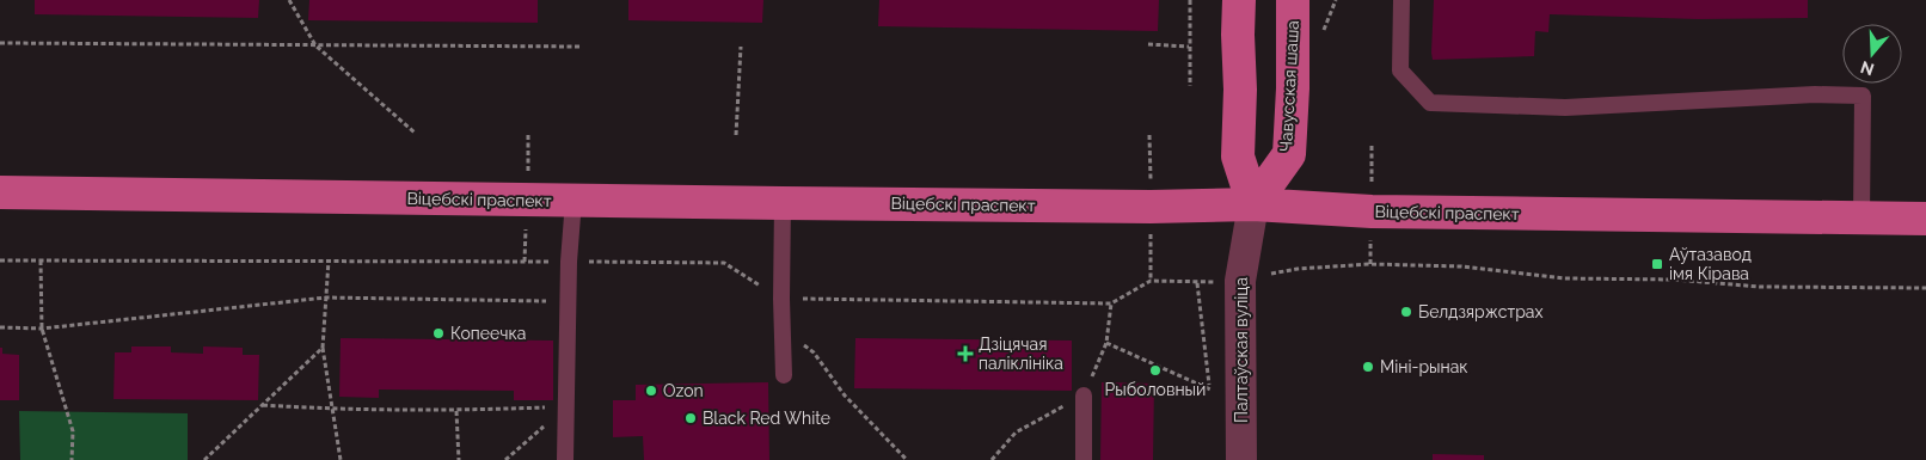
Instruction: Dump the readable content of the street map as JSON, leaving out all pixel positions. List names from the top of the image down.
{
  "streets": {
    "main road": ["Чавусская шаша", "Віцебскі праспект"],
    "street": ["Палтаўская вуліца"]
  },
  "crossings": [
    ["Чавусская шаша", "Віцебскі праспект"],
    ["Чавусская шаша", "Палтаўская вуліца"],
    ["Віцебскі праспект", "Палтаўская вуліца"]
  ],
  "places": {
    "transit": ["Аўтазавод імя Кірава"],
    "other": [
      "Белдзяржстрах",
      "Копеечка",
      "Міні-рынак",
      "Рыболовный",
      "Ozon",
      "Black Red White"
    ],
    "health": ["Дзіцячая паліклініка"]
  },
  "north": "bottom"
}
